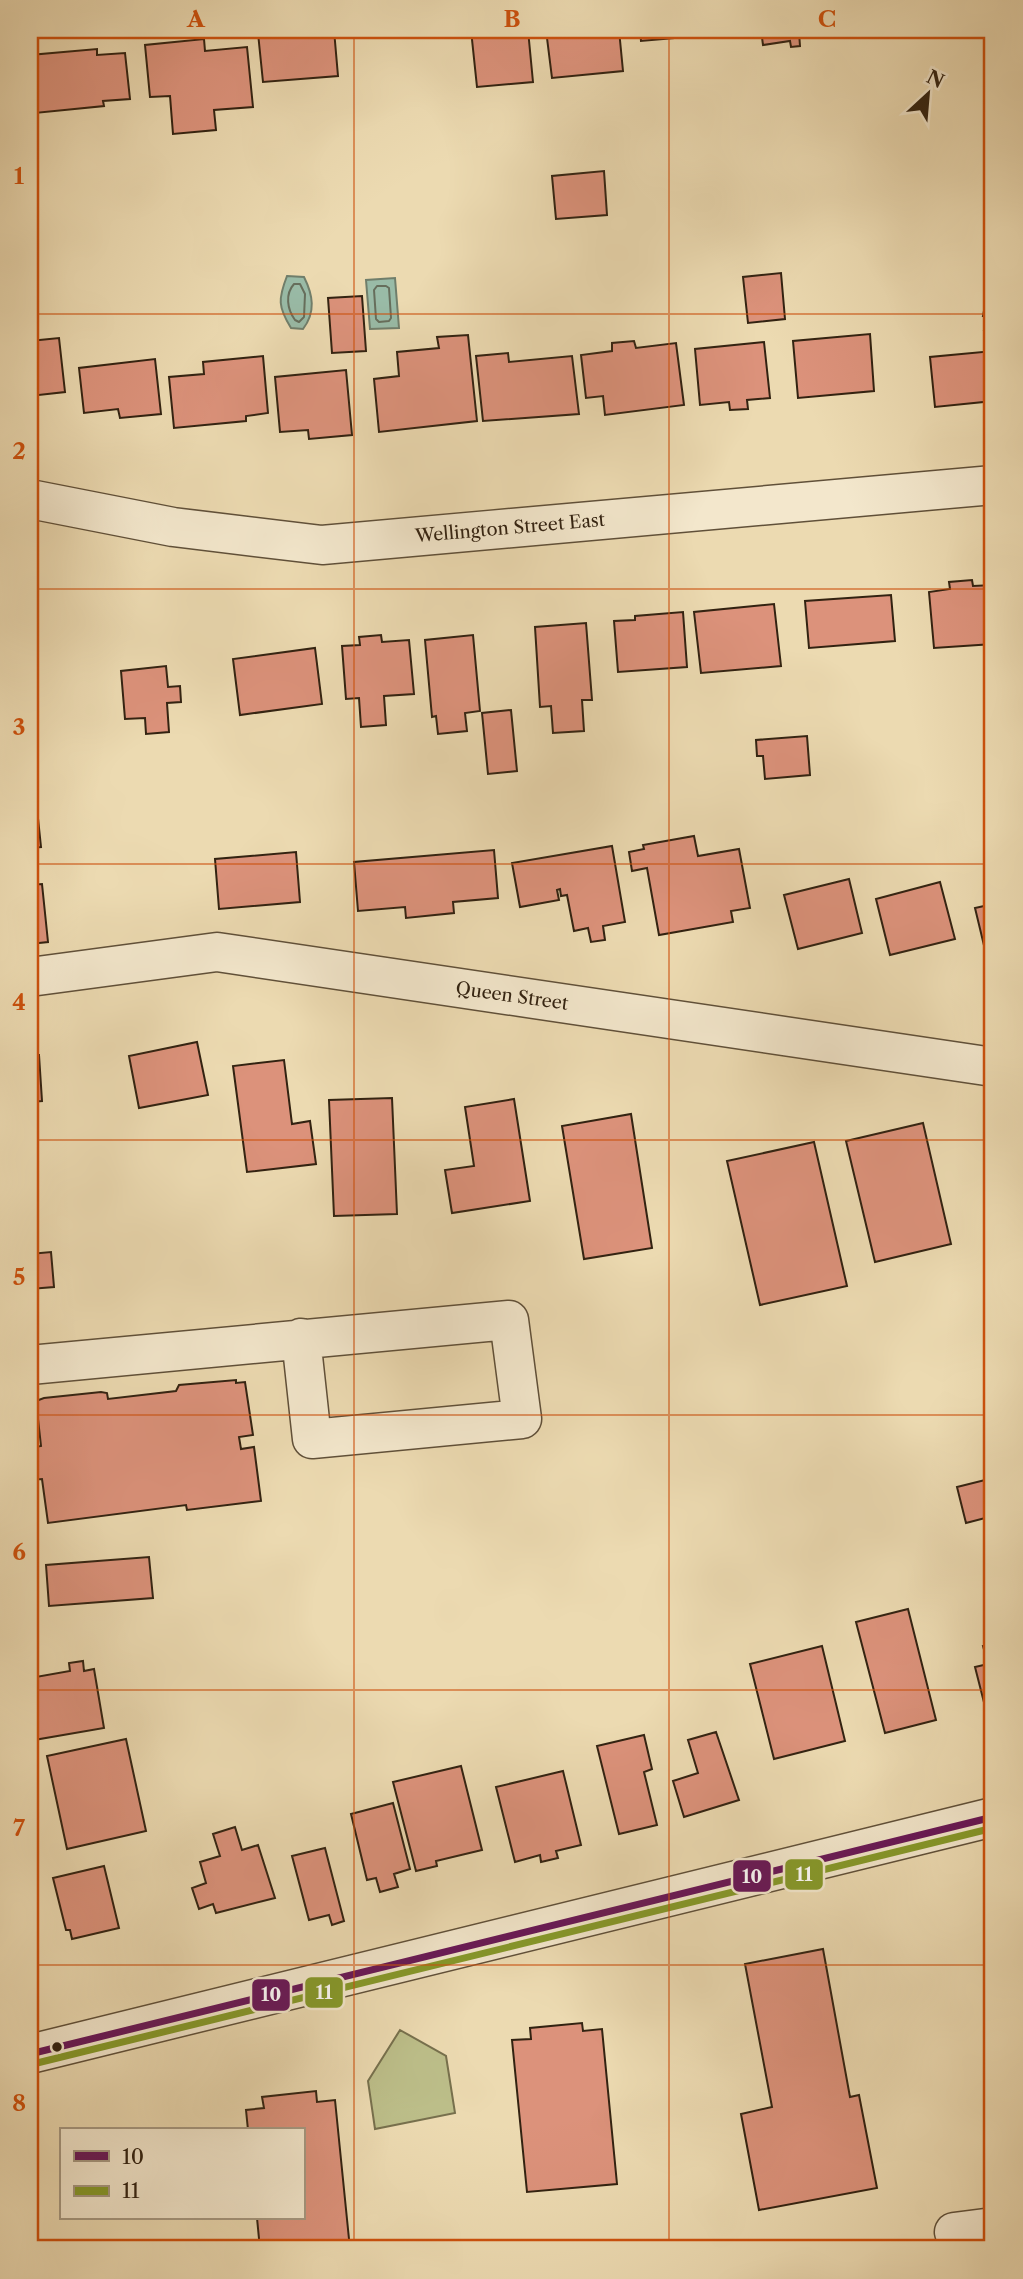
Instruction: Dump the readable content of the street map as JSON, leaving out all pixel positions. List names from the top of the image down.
{
  "streets": {
    "street": ["Wellington Street East", "Queen Street"]
  },
  "lines": ["transit line 10", "transit line 11"],
  "legend": ["10", "11"],
  "north": "top right",
  "grid": {
    "columns": ["A", "B", "C"],
    "rows": [
      "1",
      "2",
      "3",
      "4",
      "5",
      "6",
      "7",
      "8"
    ]
  }
}
